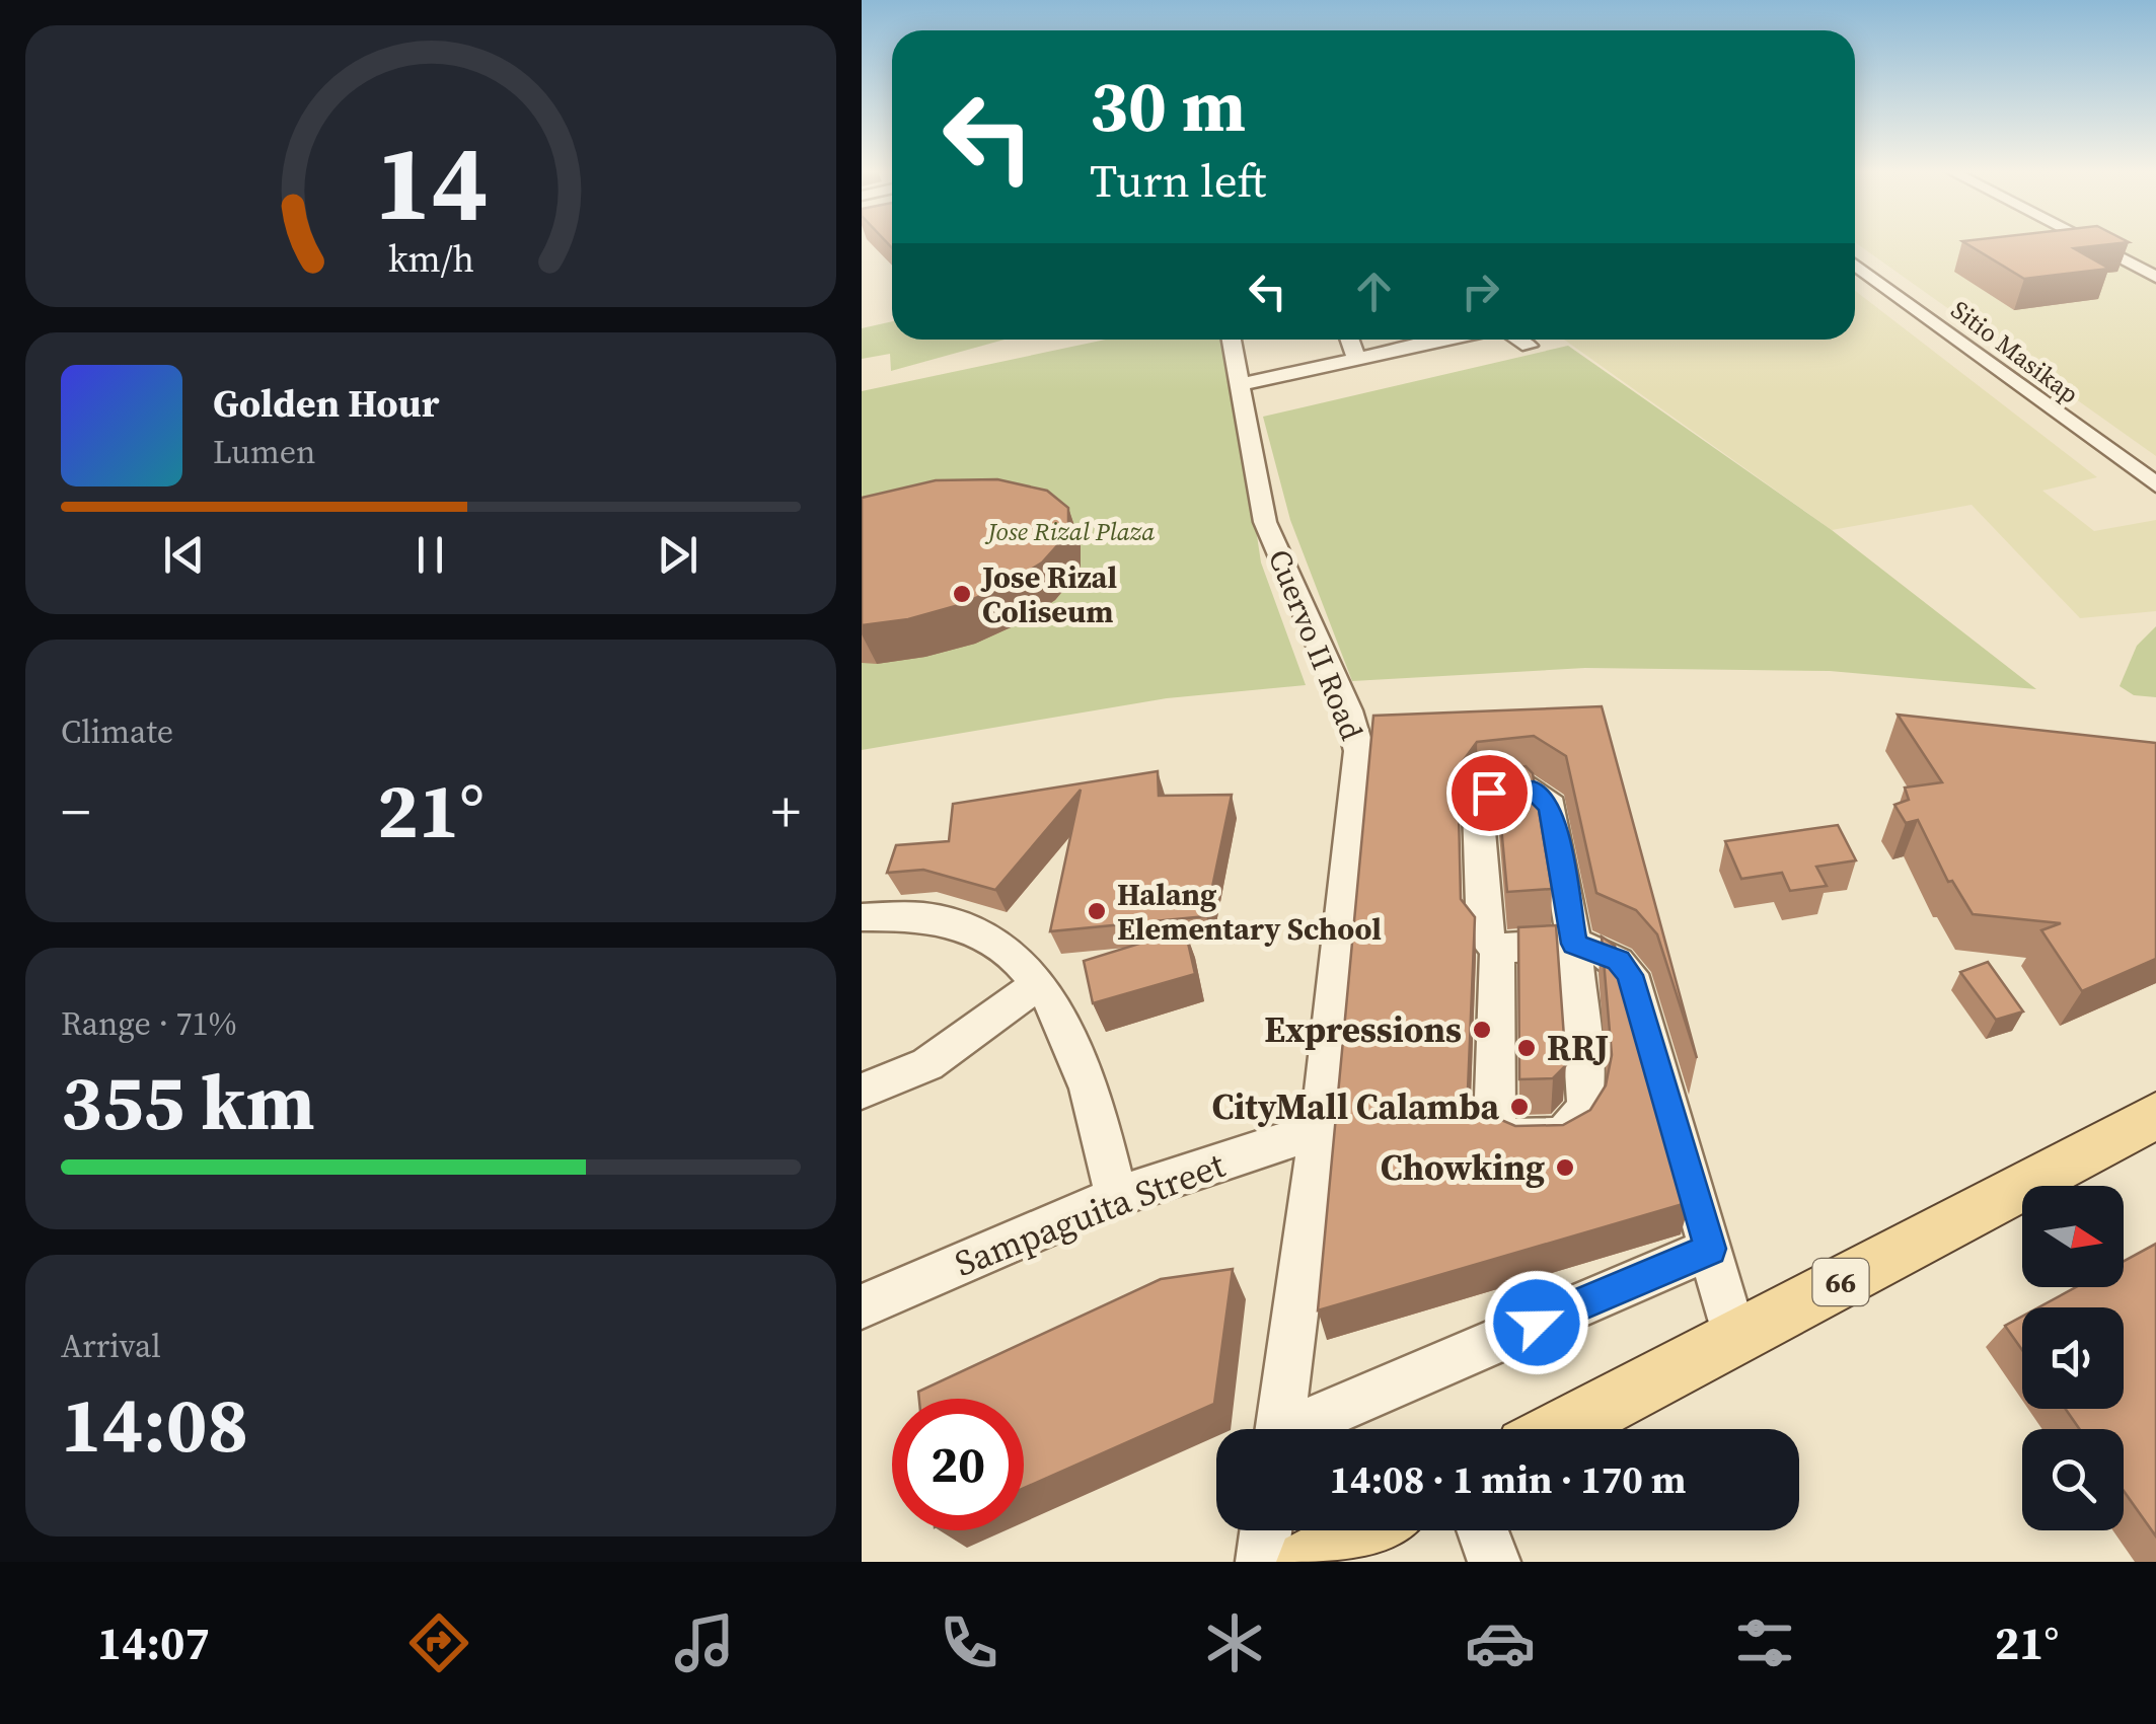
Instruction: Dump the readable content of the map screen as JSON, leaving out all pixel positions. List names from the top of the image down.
{
  "streets": {
    "main road": ["66"],
    "street": ["Sitio Masikap", "Cuervo II Road", "Sampaguita Street"]
  },
  "crossings": [
    ["Cuervo II Road", "Sampaguita Street"]
  ],
  "parks": ["Jose Rizal Plaza"],
  "places": [
    "Jose Rizal Coliseum",
    "Halang Elementary School",
    "Expressions",
    "RRJ",
    "CityMall Calamba",
    "Chowking"
  ],
  "north": "right",
  "page": {
    "turn": ["30 m", "Turn left"],
    "song": ["Golden Hour", "Lumen"],
    "tile": [
      "Climate",
      ["Range · 71%", "355 km"],
      ["Arrival", "14:08"]
    ],
    "heat": ["−", "21°", "+"],
    "limit": "20",
    "trip": "14:08 · 1 min · 170 m",
    "tabs": ["14:07", "21°"],
    "gauge": ["14", "km/h"]
  }
}
